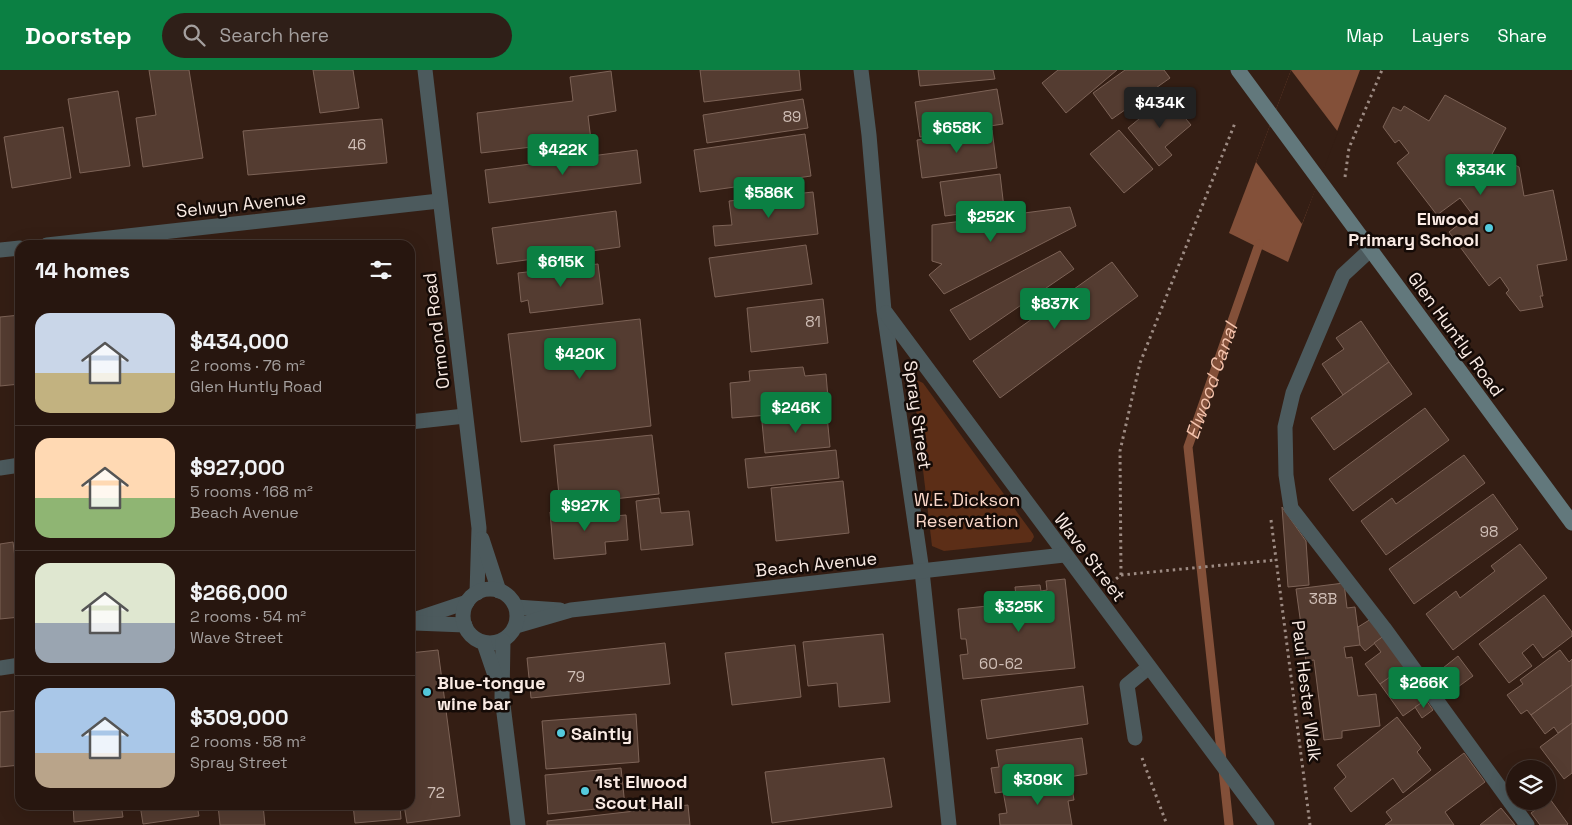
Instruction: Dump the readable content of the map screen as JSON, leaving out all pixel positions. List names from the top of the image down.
{
  "streets": {
    "main road": ["Glen Huntly Road"],
    "street": [
      "Selwyn Avenue",
      "Ormond Road",
      "Spray Street",
      "Wave Street",
      "Beach Avenue"
    ],
    "path": ["Paul Hester Walk"]
  },
  "crossings": [
    ["Selwyn Avenue", "Ormond Road"],
    ["Ormond Road", "Beach Avenue"],
    ["Spray Street", "Wave Street"],
    ["Spray Street", "Beach Avenue"],
    ["Wave Street", "Beach Avenue"]
  ],
  "water": ["Elwood Canal"],
  "parks": ["W.E. Dickson Reservation"],
  "places": [
    "Elwood Primary School",
    "Blue-tongue wine bar",
    "Saintly",
    "1st Elwood Scout Hall"
  ],
  "house_numbers": [
    "89",
    "46",
    "81",
    "98",
    "38B",
    "60-62",
    "79",
    "72"
  ],
  "page": {
    "header": "Doorstep",
    "search": "Search here",
    "nav": ["Map", "Layers", "Share"],
    "price": [
      "$434K",
      "$658K",
      "$422K",
      "$334K",
      "$586K",
      "$252K",
      "$615K",
      "$837K",
      "$420K",
      "$246K",
      "$927K",
      "$325K",
      "$266K",
      "$309K"
    ],
    "heading": "14 homes",
    "list": [
      {
        "name": "$434,000",
        "note": "2 rooms · 76 m² · Glen Huntly Road"
      },
      {
        "name": "$927,000",
        "note": "5 rooms · 168 m² · Beach Avenue"
      },
      {
        "name": "$266,000",
        "note": "2 rooms · 54 m² · Wave Street"
      },
      {
        "name": "$309,000",
        "note": "2 rooms · 58 m² · Spray Street"
      }
    ]
  }
}
